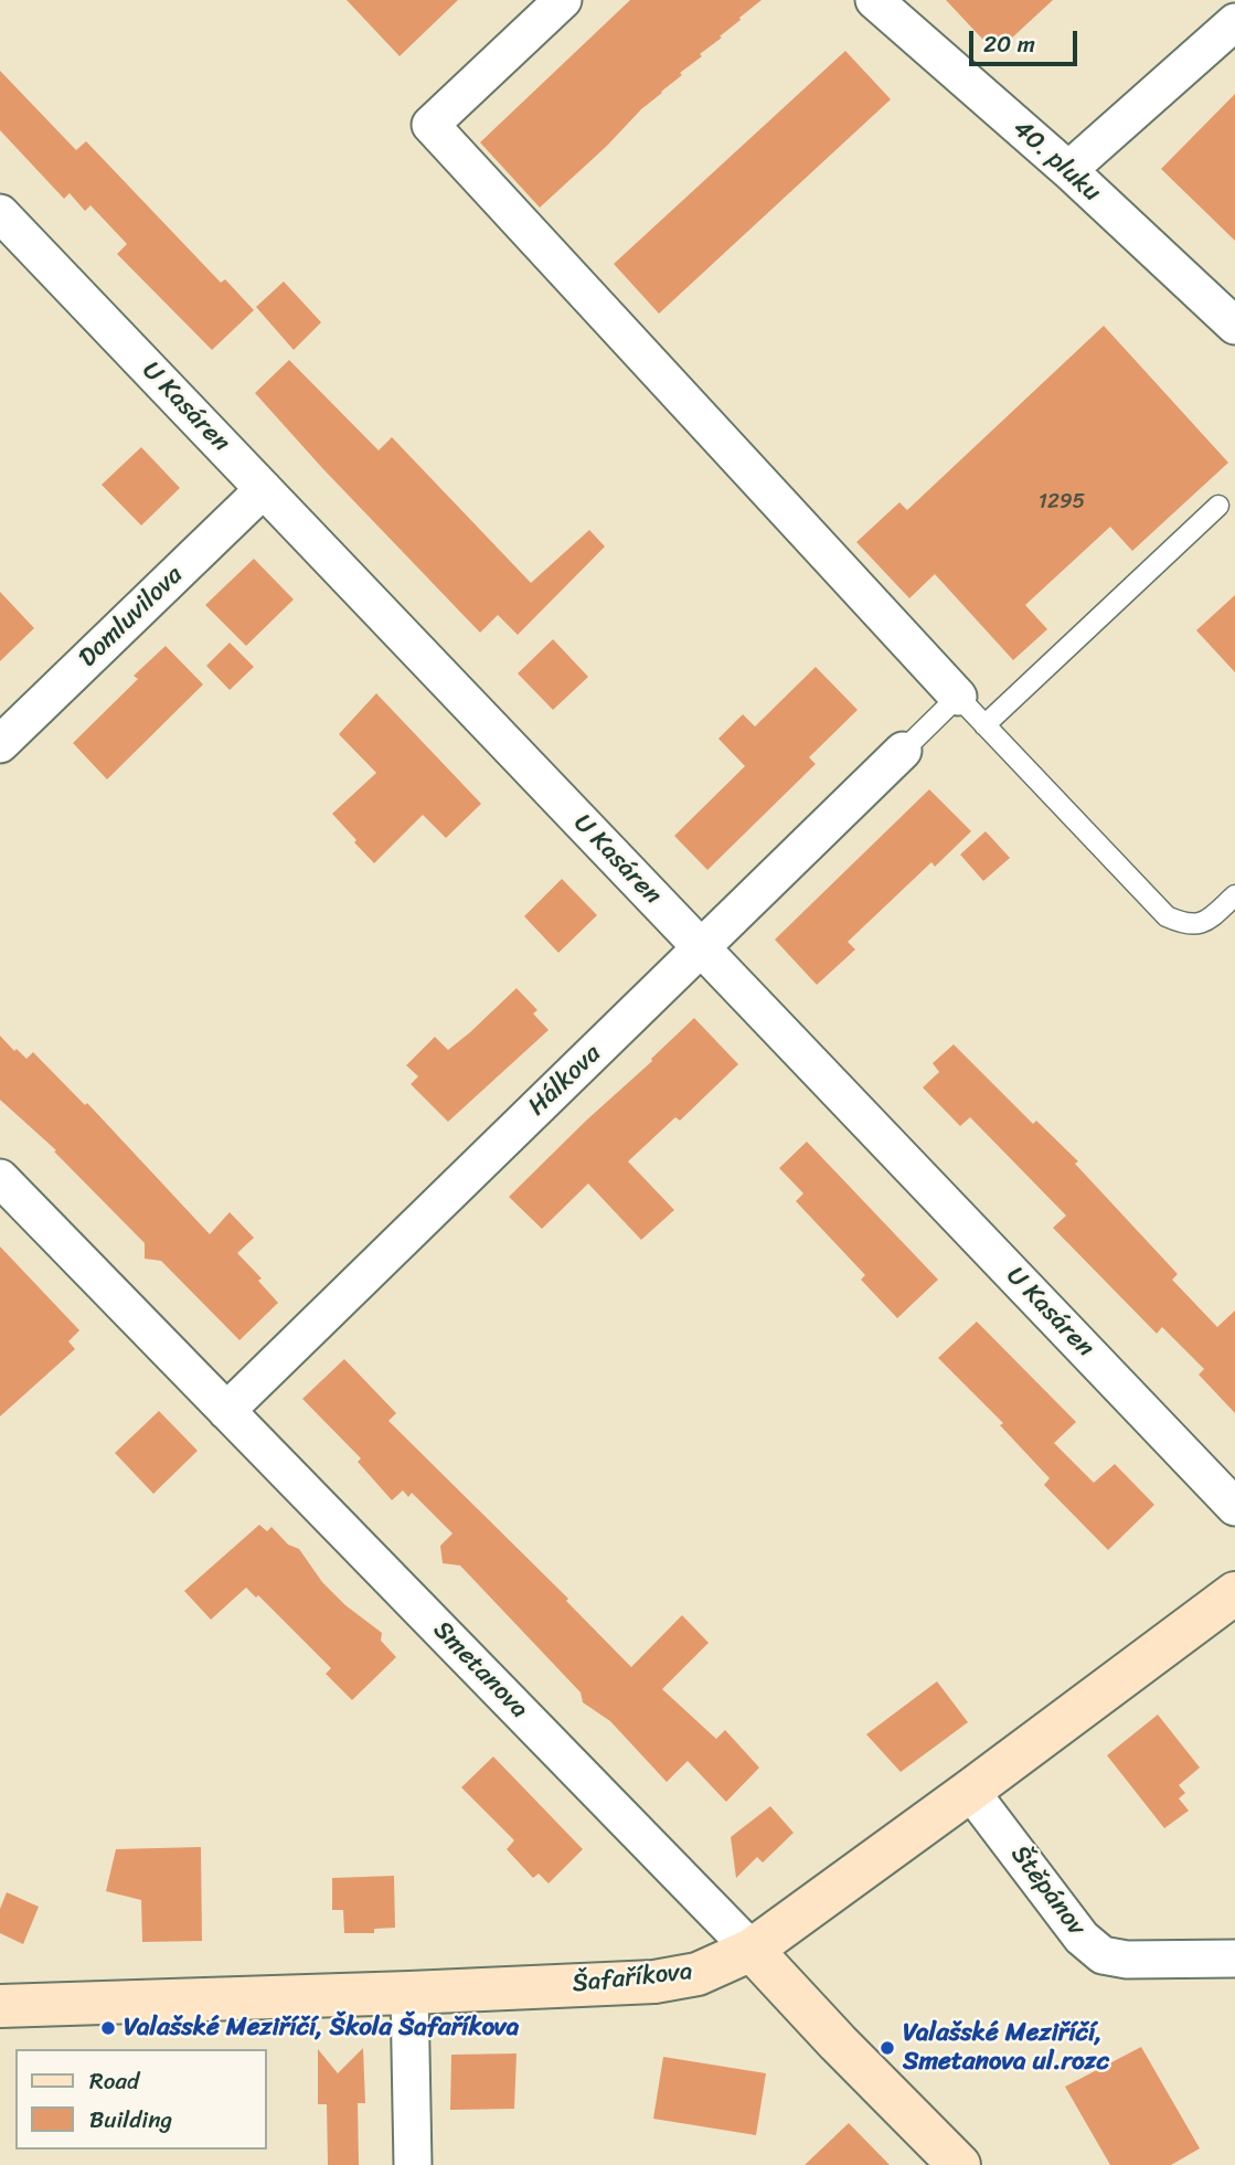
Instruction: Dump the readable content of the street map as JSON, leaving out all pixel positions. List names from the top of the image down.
{
  "streets": {
    "street": [
      "40. pluku",
      "U Kasáren",
      "Domluvilova",
      "Hálkova",
      "Smetanova",
      "Štěpánov",
      "Šafaříkova"
    ]
  },
  "crossings": [
    ["U Kasáren", "Domluvilova"],
    ["U Kasáren", "Hálkova"],
    ["Hálkova", "Smetanova"],
    ["Smetanova", "Šafaříkova"],
    ["Štěpánov", "Šafaříkova"]
  ],
  "places": ["Valašské Meziříčí, Škola Šafaříkova", "Valašské Meziříčí, Smetanova ul.rozc"],
  "house_numbers": ["1295"],
  "legend": ["Road", "Building"],
  "scale_bar": "20 m"
}
